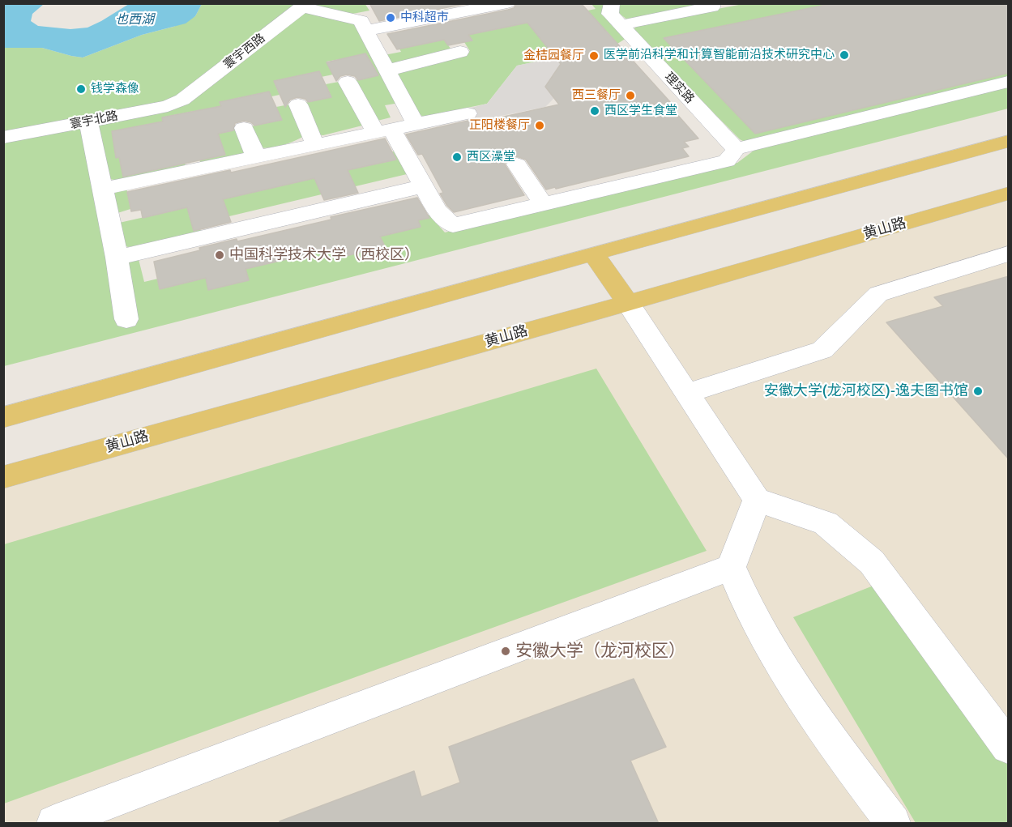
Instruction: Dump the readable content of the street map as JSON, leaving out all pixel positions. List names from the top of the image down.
{
  "streets": {
    "main road": ["黄山路"],
    "street": ["寰宇西路", "理实路", "寰宇北路"]
  },
  "crossings": [
    ["寰宇西路", "寰宇北路"]
  ],
  "water": ["也西湖"],
  "places": [
    "中科超市",
    "医学前沿科学和计算智能前沿技术研究中心",
    "金桔园餐厅",
    "钱学森像",
    "西三餐厅",
    "西区学生食堂",
    "正阳楼餐厅",
    "西区澡堂",
    "中国科学技术大学（西校区）",
    "安徽大学(龙河校区)-逸夫图书馆",
    "安徽大学（龙河校区）"
  ]
}
